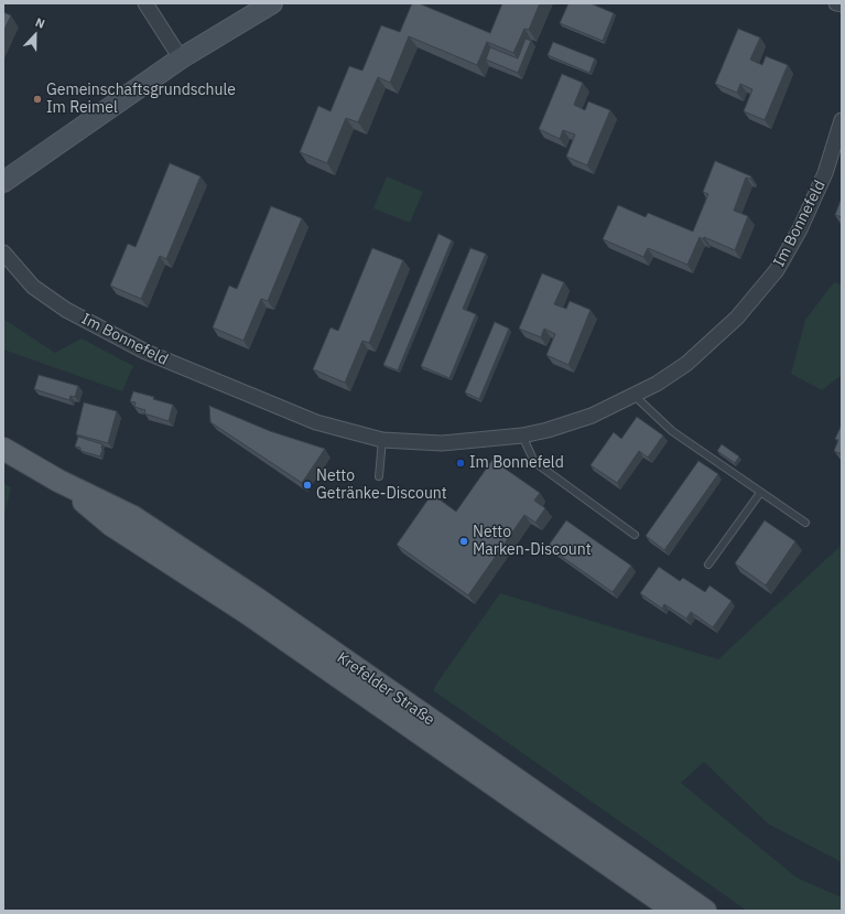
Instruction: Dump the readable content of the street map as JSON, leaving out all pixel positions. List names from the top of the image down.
{
  "streets": {
    "main road": ["Krefelder Straße"],
    "street": ["Im Bonnefeld"]
  },
  "places": [
    "Gemeinschaftsgrundschule Im Reimel",
    "Im Bonnefeld",
    "Netto Getränke-Discount",
    "Netto Marken-Discount"
  ],
  "north": "top"
}
